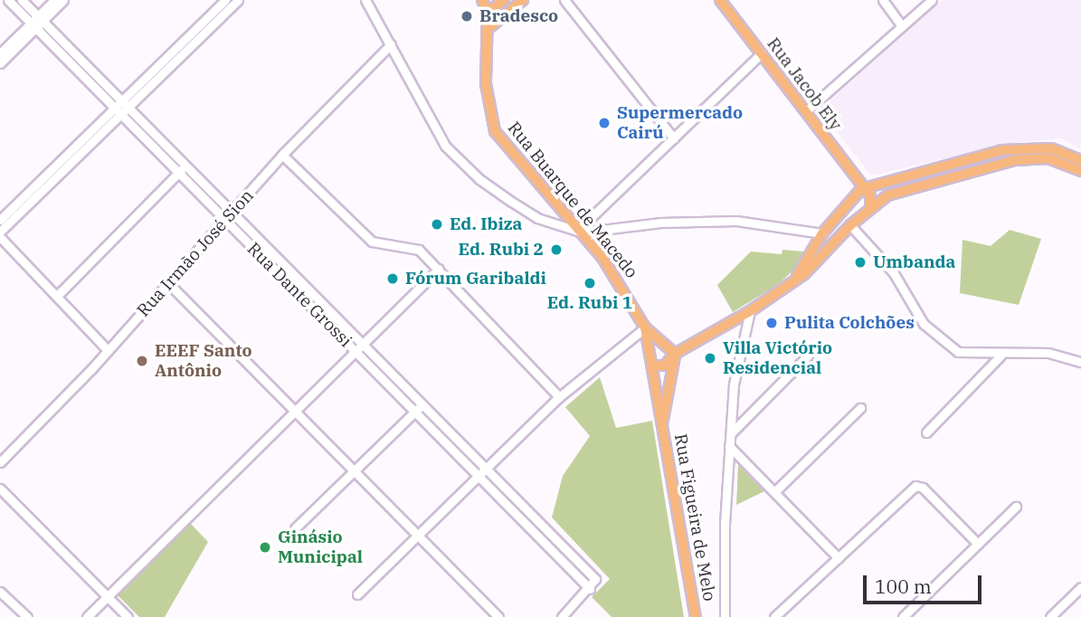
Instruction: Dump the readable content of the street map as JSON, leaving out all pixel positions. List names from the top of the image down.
{
  "streets": {
    "main road": ["Rua Jacob Ely", "Rua Buarque de Macedo", "Rua Figueira de Melo"],
    "street": ["Rua Irmão José Sion", "Rua Dante Grossi"]
  },
  "crossings": [
    ["Rua Buarque de Macedo", "Rua Figueira de Melo"],
    ["Rua Irmão José Sion", "Rua Dante Grossi"]
  ],
  "places": [
    "Bradesco",
    "Supermercado Cairú",
    "Ed. Ibiza",
    "Ed. Rubi 2",
    "Umbanda",
    "Fórum Garibaldi",
    "Ed. Rubi 1",
    "Pulita Colchões",
    "Villa Victório Residencial",
    "EEEF Santo Antônio",
    "Ginásio Municipal"
  ],
  "scale_bar": "100 m"
}
